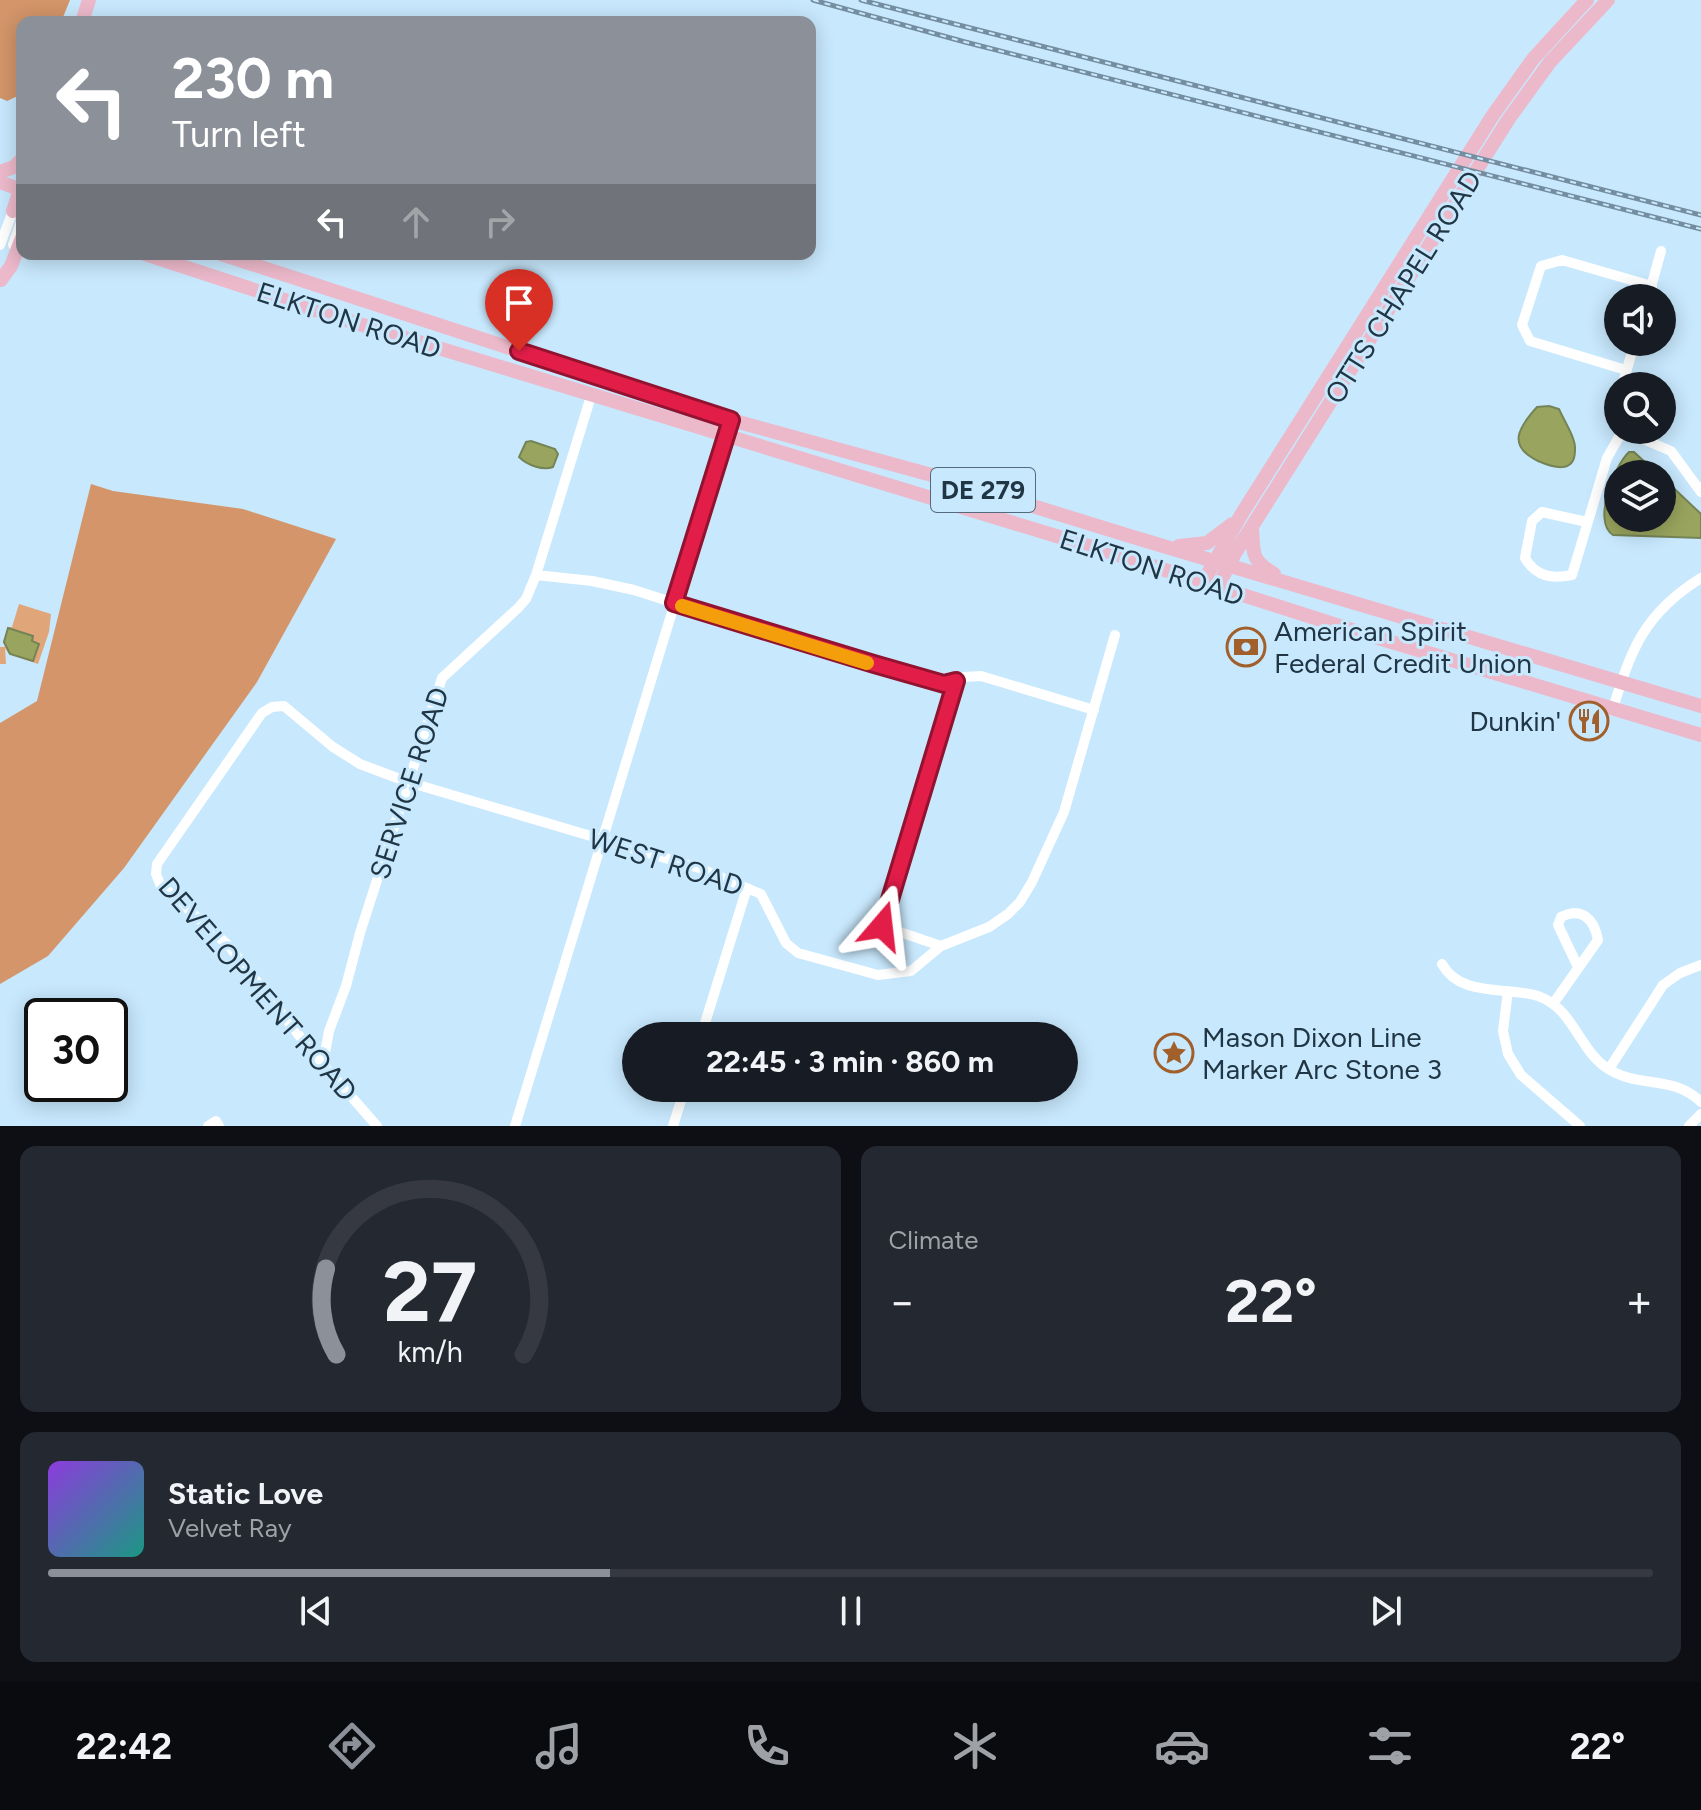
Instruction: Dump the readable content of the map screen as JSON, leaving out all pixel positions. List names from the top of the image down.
{
  "streets": {
    "main road": ["OTTS CHAPEL ROAD", "ELKTON ROAD", "DE 279"],
    "street": ["SERVICE ROAD", "WEST ROAD", "DEVELOPMENT ROAD"]
  },
  "crossings": [
    ["OTTS CHAPEL ROAD", "ELKTON ROAD"],
    ["ELKTON ROAD", "SERVICE ROAD"],
    ["SERVICE ROAD", "WEST ROAD"],
    ["SERVICE ROAD", "DEVELOPMENT ROAD"],
    ["WEST ROAD", "DEVELOPMENT ROAD"]
  ],
  "places": {
    "bank": ["American Spirit Federal Credit Union"],
    "restaurant": ["Dunkin'"],
    "place": ["Mason Dixon Line Marker Arc Stone 3"]
  },
  "page": {
    "turn": ["230 m", "Turn left"],
    "limit": "30",
    "trip": "22:45 · 3 min · 860 m",
    "tile": "Climate",
    "heat": ["−", "22°", "+"],
    "song": ["Static Love", "Velvet Ray"],
    "tabs": ["22:42", "22°"],
    "gauge": ["27", "km/h"]
  }
}
